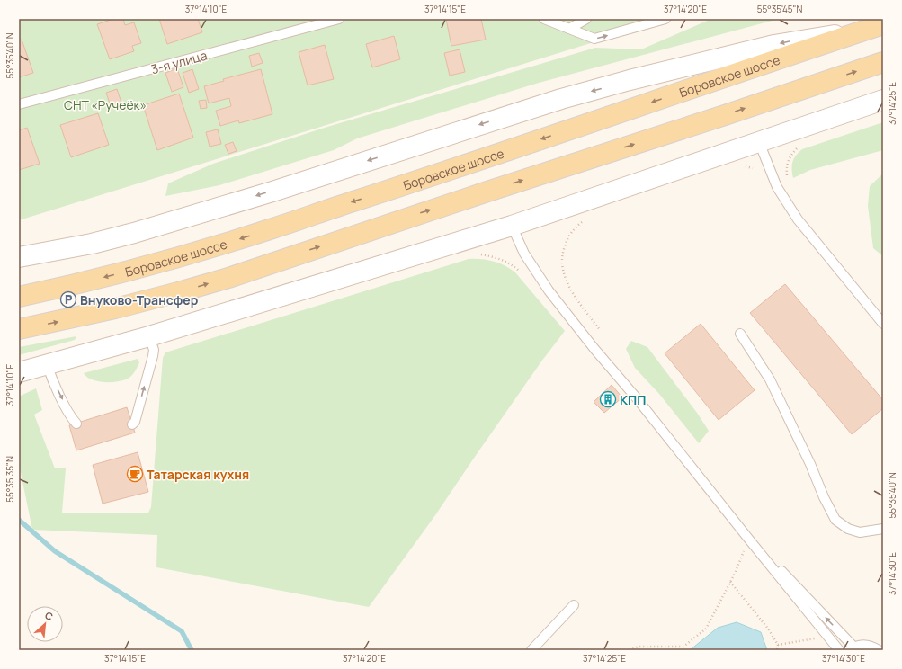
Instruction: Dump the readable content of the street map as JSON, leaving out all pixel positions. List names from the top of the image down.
{
  "streets": {
    "main road": ["Боровское шоссе"],
    "lane": ["3-я улица"]
  },
  "parks": ["СНТ «Ручеёк»"],
  "places": {
    "parking": ["Внуково-Трансфер"],
    "building": ["КПП"],
    "cafe": ["Татарская кухня"]
  },
  "north": "top right",
  "coordinates": [
    "37°14'10\"E",
    "37°14'15\"E",
    "37°14'20\"E",
    "55°35'45\"N",
    "55°35'40\"N",
    "37°14'25\"E",
    "55°35'35\"N",
    "37°14'30\"E"
  ]
}
